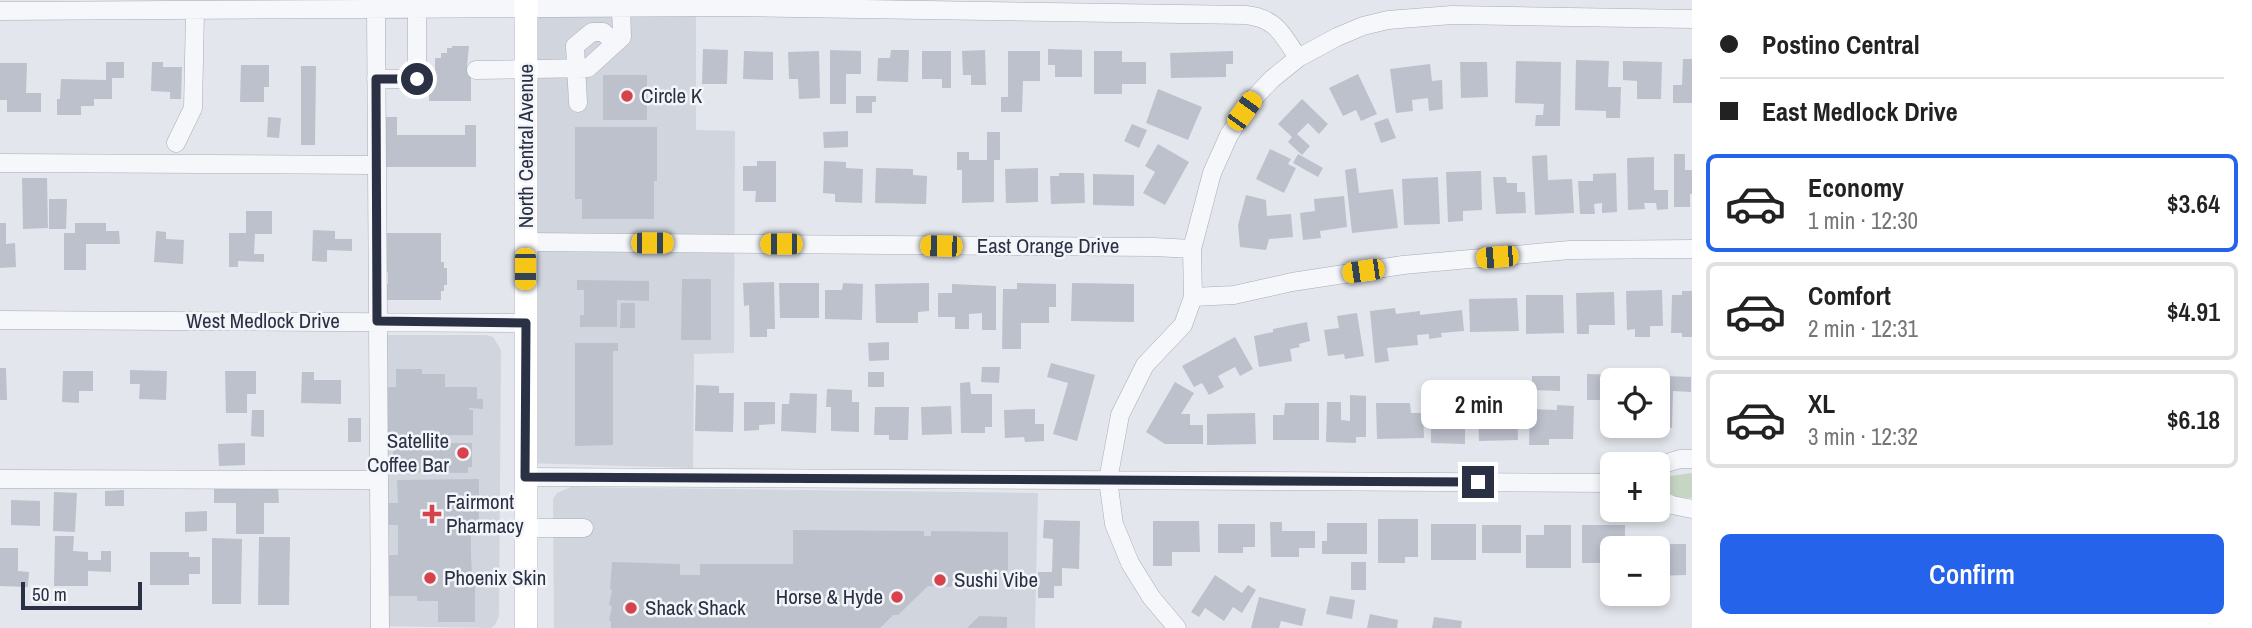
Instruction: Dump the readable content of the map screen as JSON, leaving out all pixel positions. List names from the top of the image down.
{
  "streets": {
    "main road": ["North Central Avenue"],
    "street": ["East Orange Drive", "West Medlock Drive"]
  },
  "crossings": [
    ["North Central Avenue", "East Orange Drive"],
    ["North Central Avenue", "West Medlock Drive"]
  ],
  "places": {
    "other": [
      "Circle K",
      "Satellite Coffee Bar",
      "Phoenix Skin",
      "Sushi Vibe",
      "Horse & Hyde",
      "Shack Shack"
    ],
    "health": ["Fairmont Pharmacy"]
  },
  "scale_bar": "50 m",
  "page": {
    "banner": ["Postino Central", "East Medlock Drive"],
    "list": [
      {
        "name": "Economy",
        "note": "1 min · 12:30",
        "value": "$3.64"
      },
      {
        "name": "Comfort",
        "note": "2 min · 12:31",
        "value": "$4.91"
      },
      {
        "name": "XL",
        "note": "3 min · 12:32",
        "value": "$6.18"
      }
    ],
    "map_buttons": ["+", "−"],
    "bubble": "2 min",
    "buttons": "Confirm",
    "scale": "50 m"
  }
}
